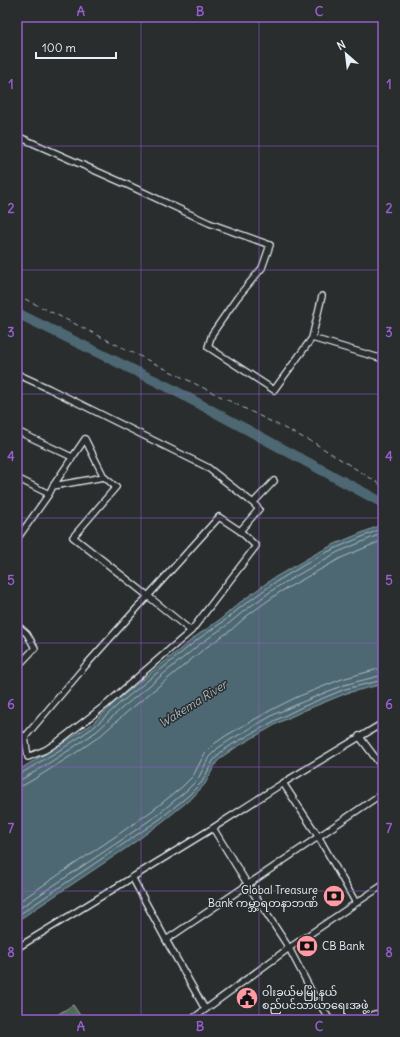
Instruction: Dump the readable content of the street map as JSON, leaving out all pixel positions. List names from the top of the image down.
{
  "water": ["Wakema River"],
  "places": {
    "bank": ["Global Treasure Bank ကမ္ဘာ့ရတနာဘဏ်", "CB Bank"],
    "public building": ["ဝါးခယ်မမြို့နယ် စည်ပင်သာယာရေးအဖွဲ့"]
  },
  "scale_bar": "100 m",
  "north": "top left",
  "grid": {
    "columns": ["A", "B", "C"],
    "rows": [
      "1",
      "2",
      "3",
      "4",
      "5",
      "6",
      "7",
      "8"
    ]
  }
}
